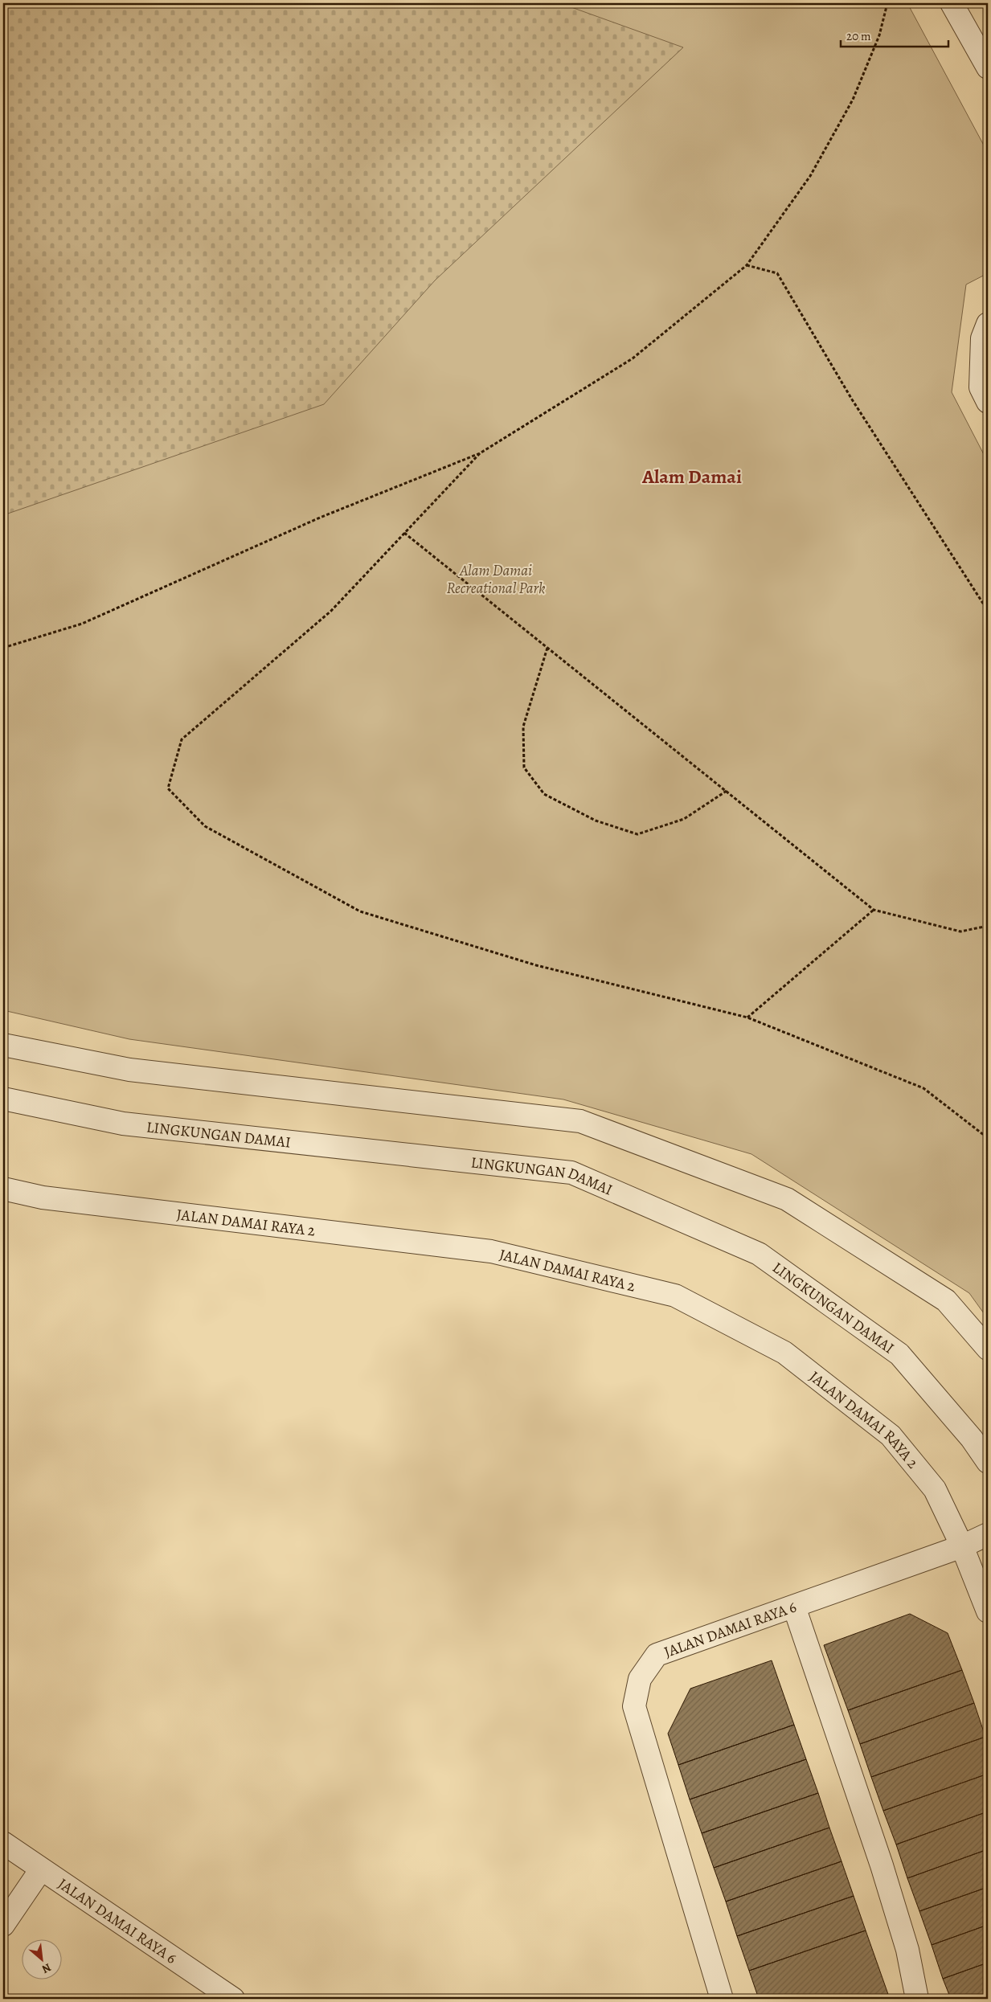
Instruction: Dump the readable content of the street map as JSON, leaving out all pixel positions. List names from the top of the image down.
{
  "streets": {
    "street": ["LINGKUNGAN DAMAI", "JALAN DAMAI RAYA 2", "JALAN DAMAI RAYA 6"]
  },
  "crossings": [
    ["JALAN DAMAI RAYA 2", "JALAN DAMAI RAYA 6"]
  ],
  "districts": ["Alam Damai"],
  "parks": ["Alam Damai Recreational Park"],
  "scale_bar": "20 m",
  "north": "bottom right"
}
